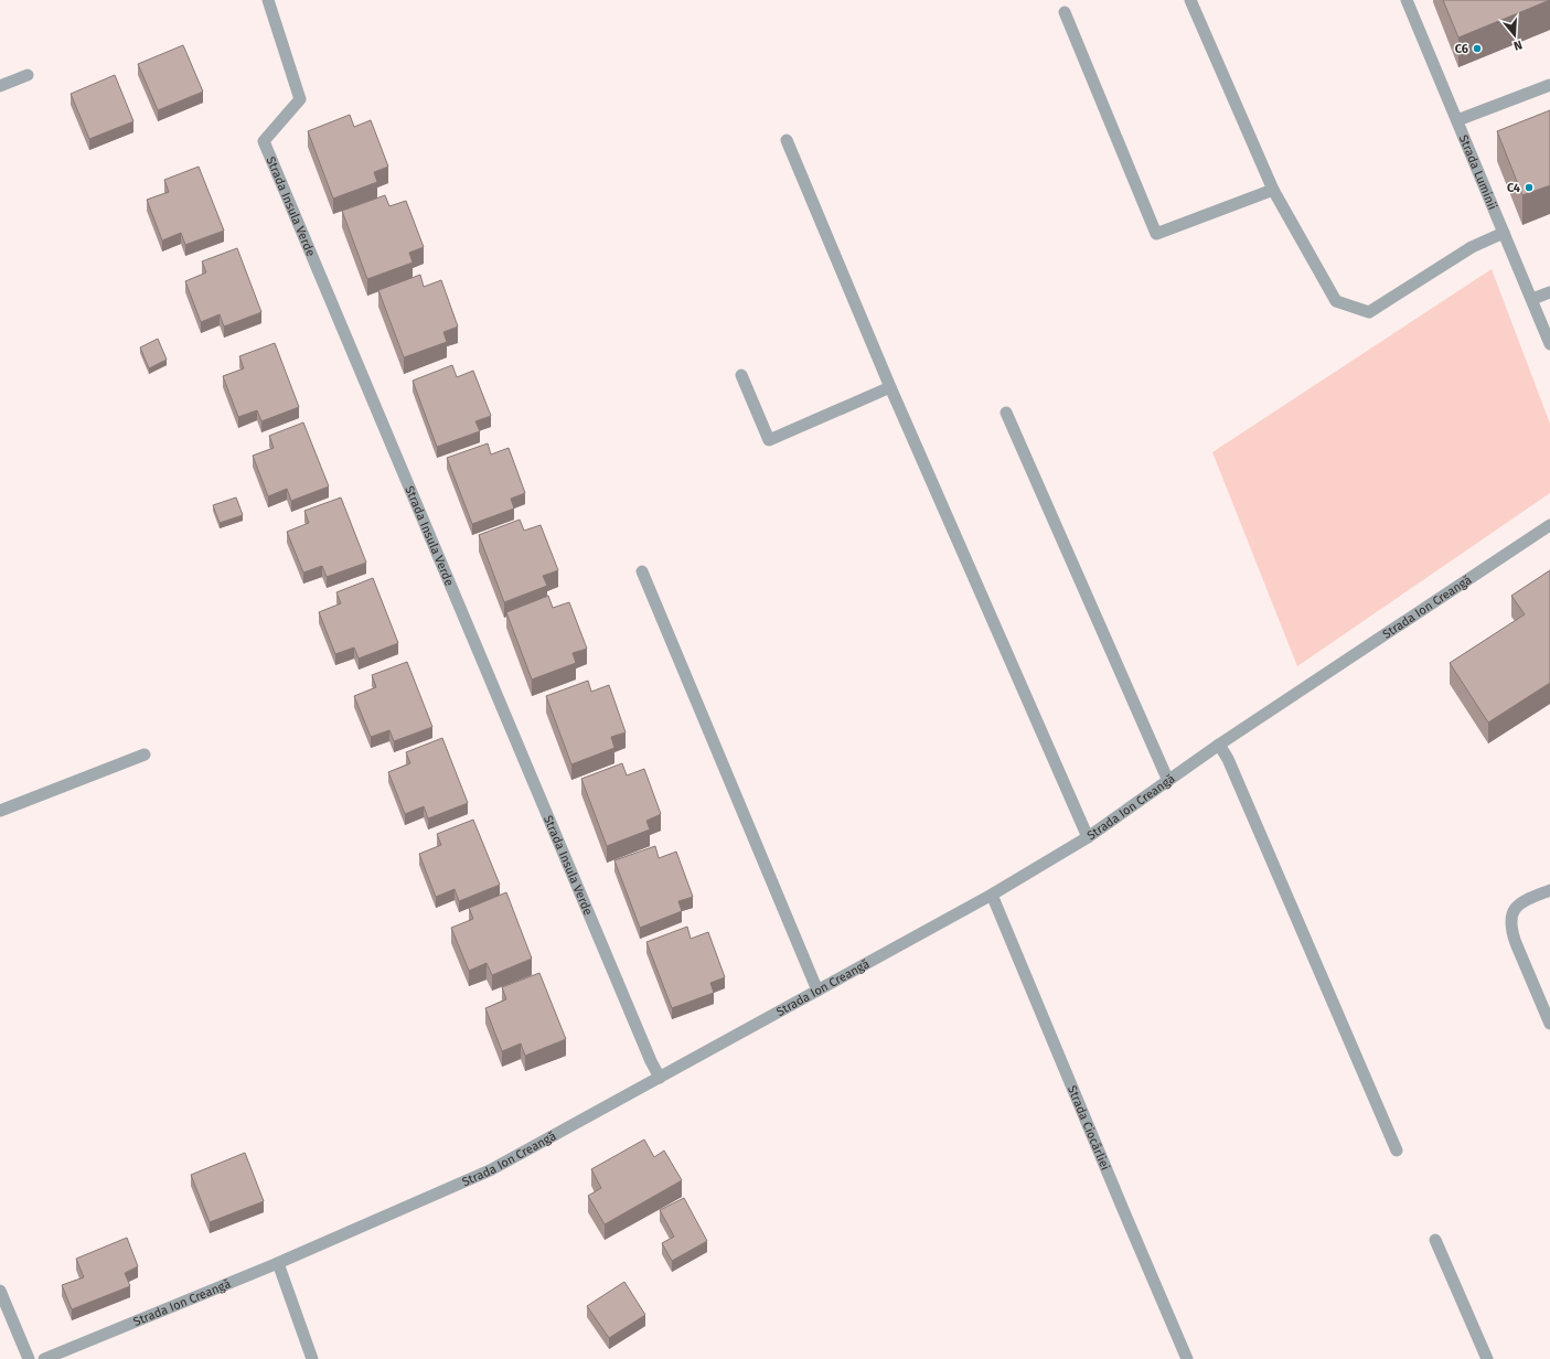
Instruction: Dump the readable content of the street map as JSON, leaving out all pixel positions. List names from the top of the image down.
{
  "streets": {
    "street": [
      "Strada Luminii",
      "Strada Insula Verde",
      "Strada Ion Creangă",
      "Strada Ciocârliei"
    ]
  },
  "crossings": [
    ["Strada Insula Verde", "Strada Ion Creangă"],
    ["Strada Ion Creangă", "Strada Ciocârliei"]
  ],
  "places": ["C6", "C4"],
  "north": "bottom"
}
